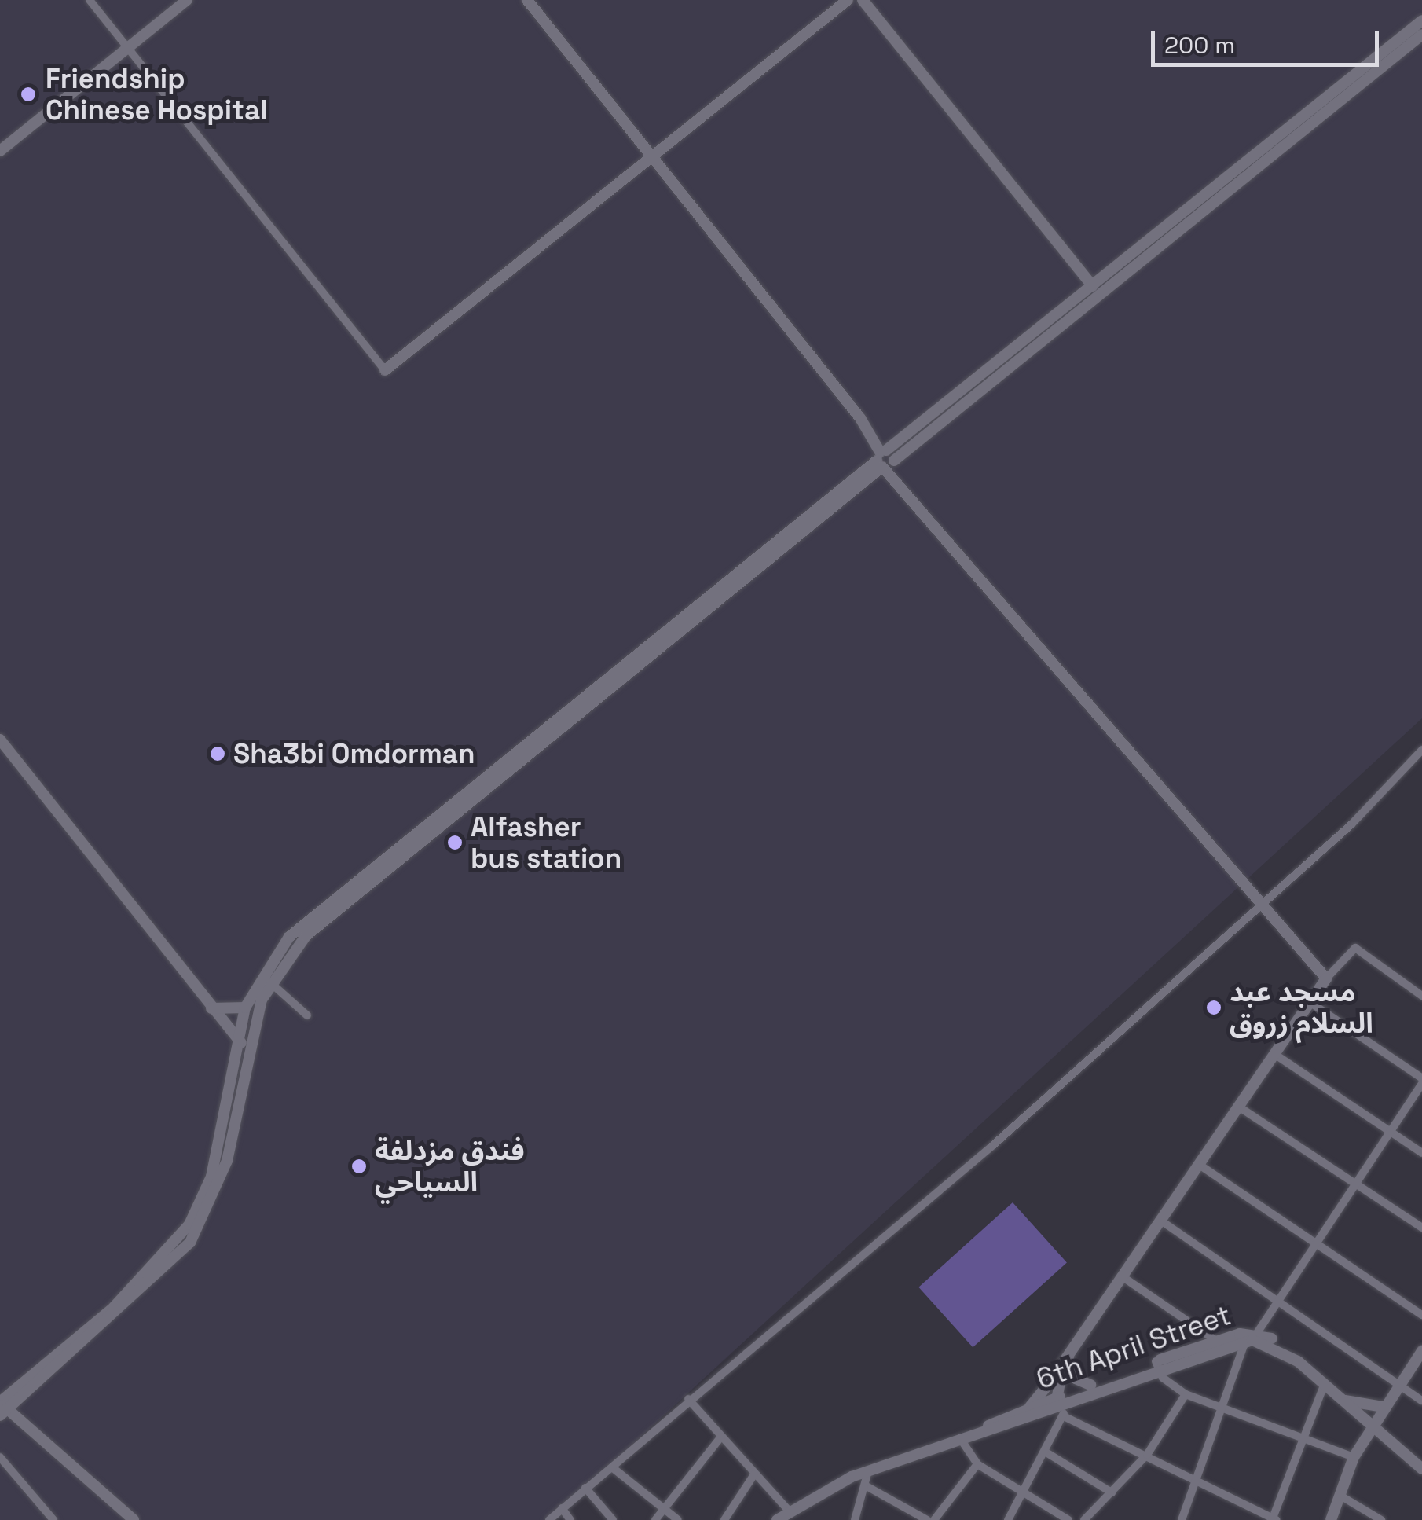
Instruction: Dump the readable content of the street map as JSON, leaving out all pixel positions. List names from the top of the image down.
{
  "streets": {
    "street": ["6th April Street"]
  },
  "places": [
    "Friendship Chinese Hospital",
    "Sha3bi Omdorman",
    "Alfasher bus station",
    "مسجد عبد السلام زروق",
    "فندق مزدلفة السياحي"
  ],
  "scale_bar": "200 m"
}
